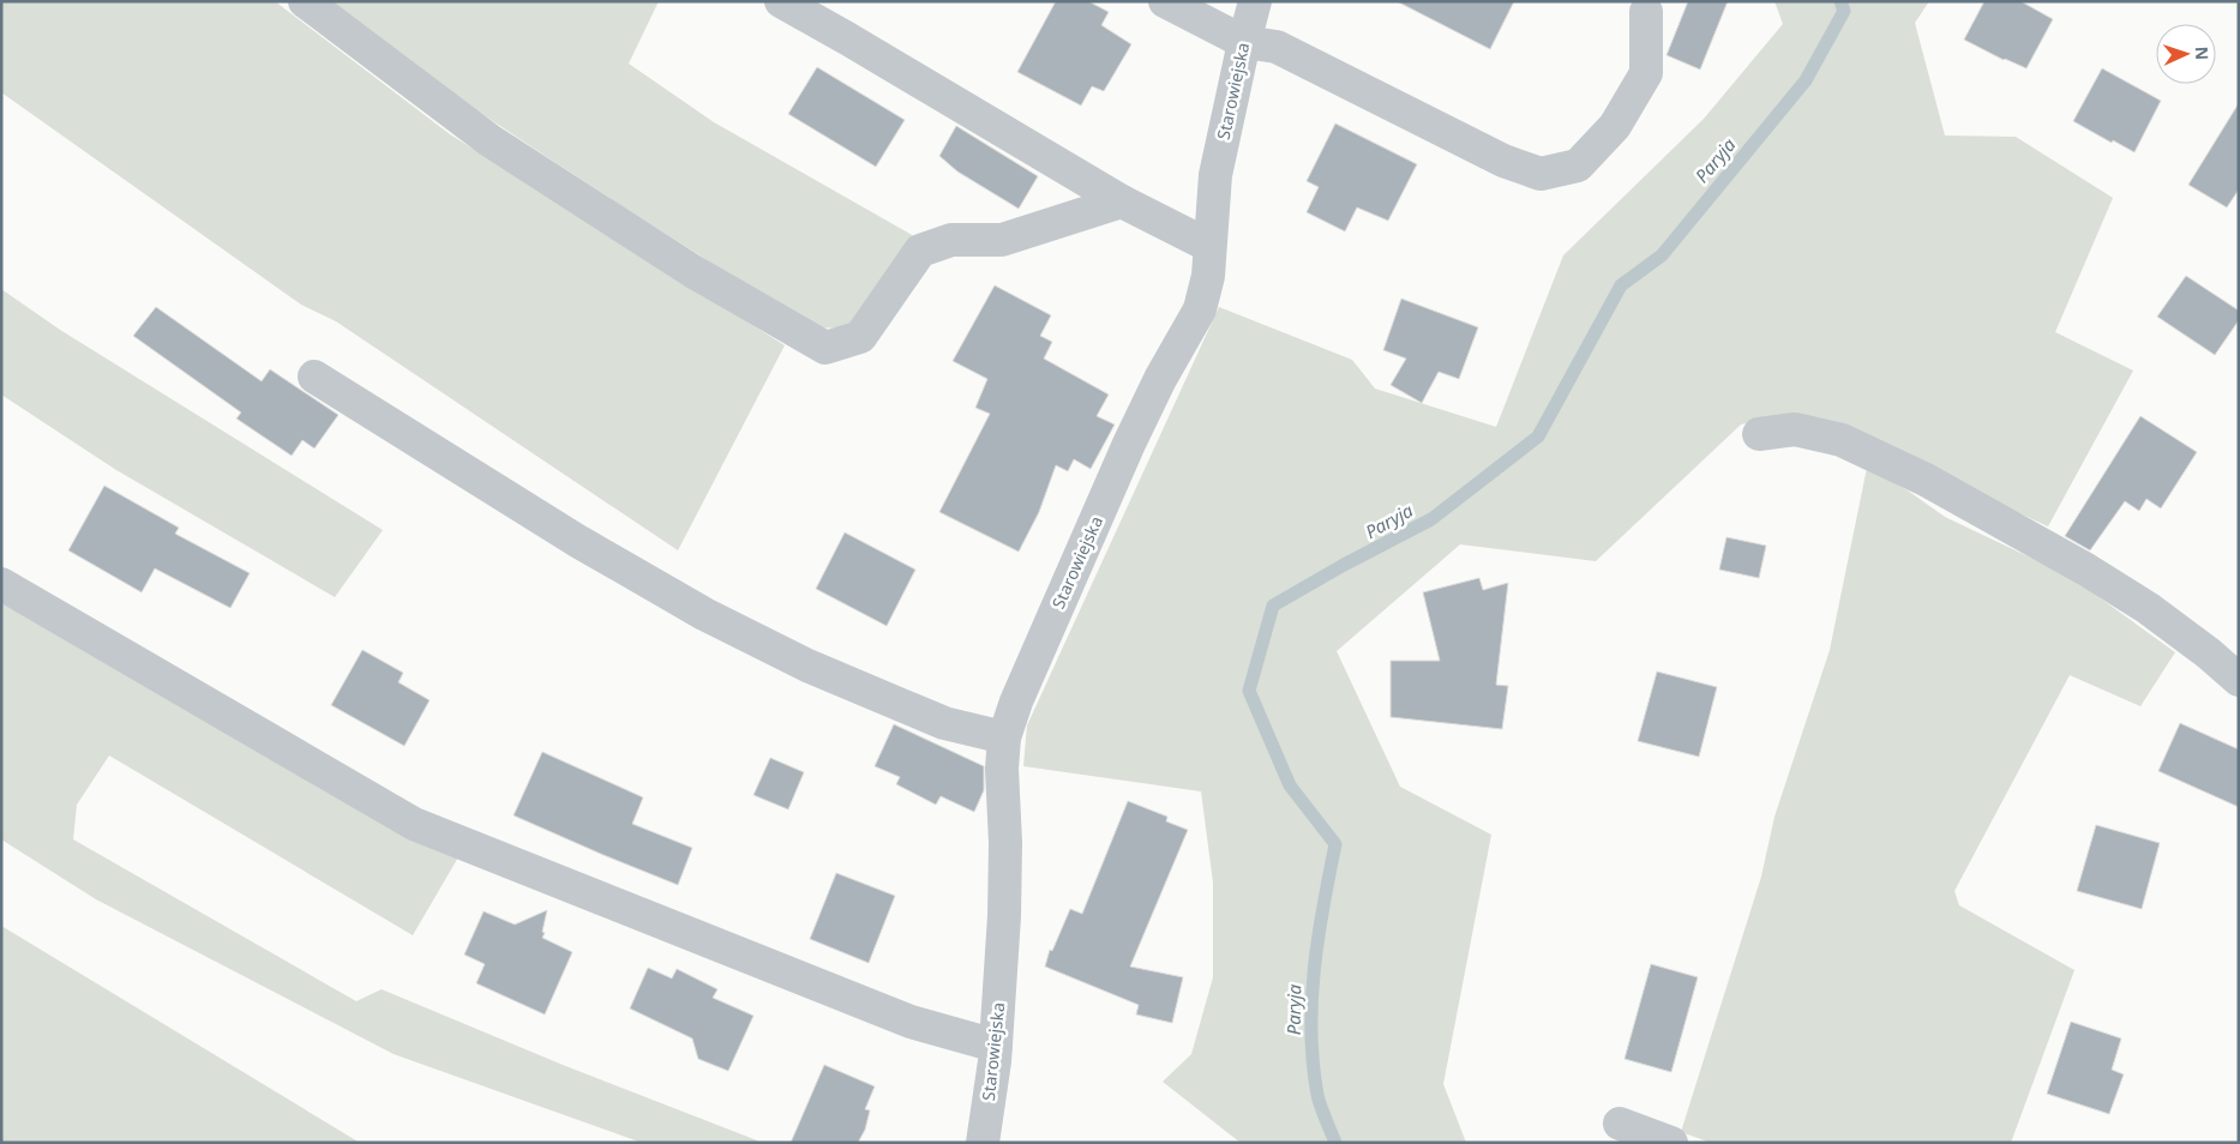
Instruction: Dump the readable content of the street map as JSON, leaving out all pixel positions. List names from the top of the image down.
{
  "streets": {
    "street": ["Starowiejska"]
  },
  "water": ["Paryja"],
  "north": "right"
}
